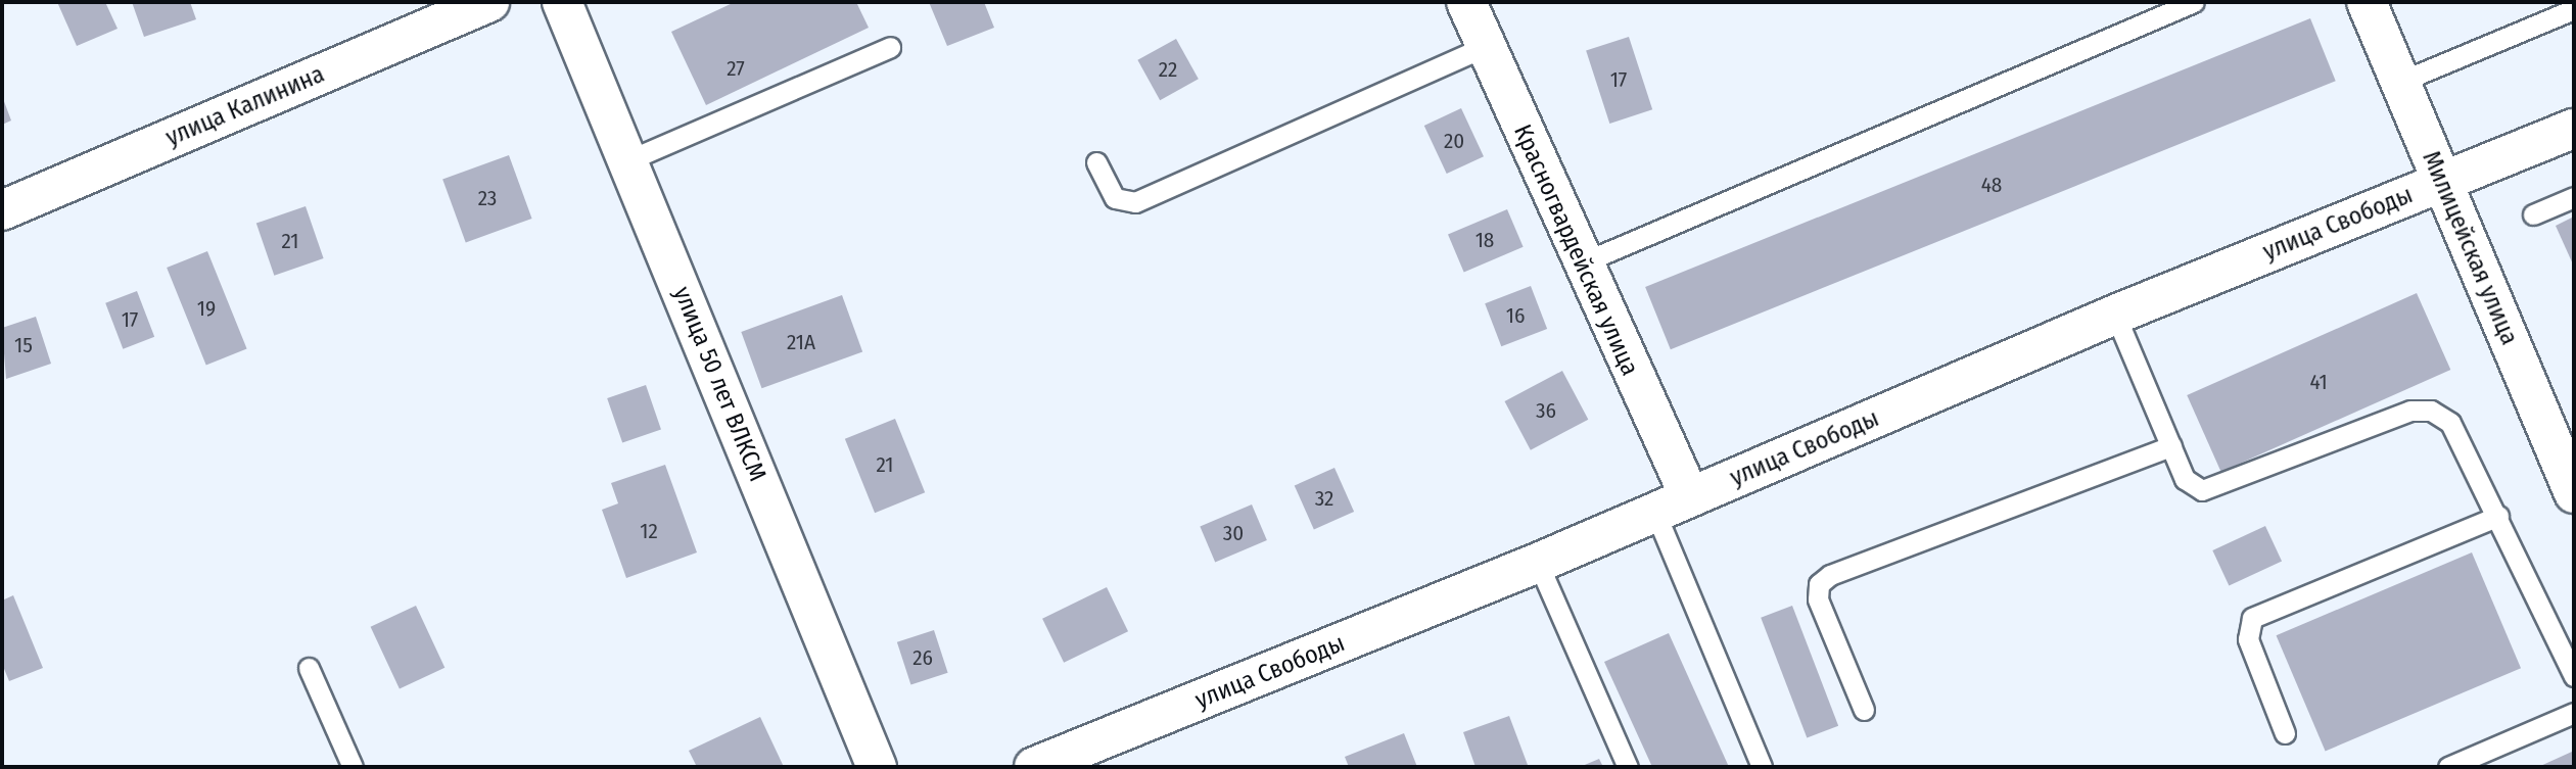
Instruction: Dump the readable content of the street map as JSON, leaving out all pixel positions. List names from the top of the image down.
{
  "streets": {
    "street": [
      "улица Калинина",
      "улица Свободы",
      "Милицейская улица",
      "Красногвардейская улица",
      "улица 50 лет ВЛКСМ"
    ]
  },
  "crossings": [
    ["улица Свободы", "Милицейская улица"],
    ["улица Свободы", "Красногвардейская улица"]
  ],
  "house_numbers": [
    "27",
    "22",
    "17",
    "20",
    "48",
    "23",
    "18",
    "21",
    "19",
    "16",
    "17",
    "21А",
    "15",
    "41",
    "36",
    "21",
    "32",
    "12",
    "30",
    "26"
  ]
}
